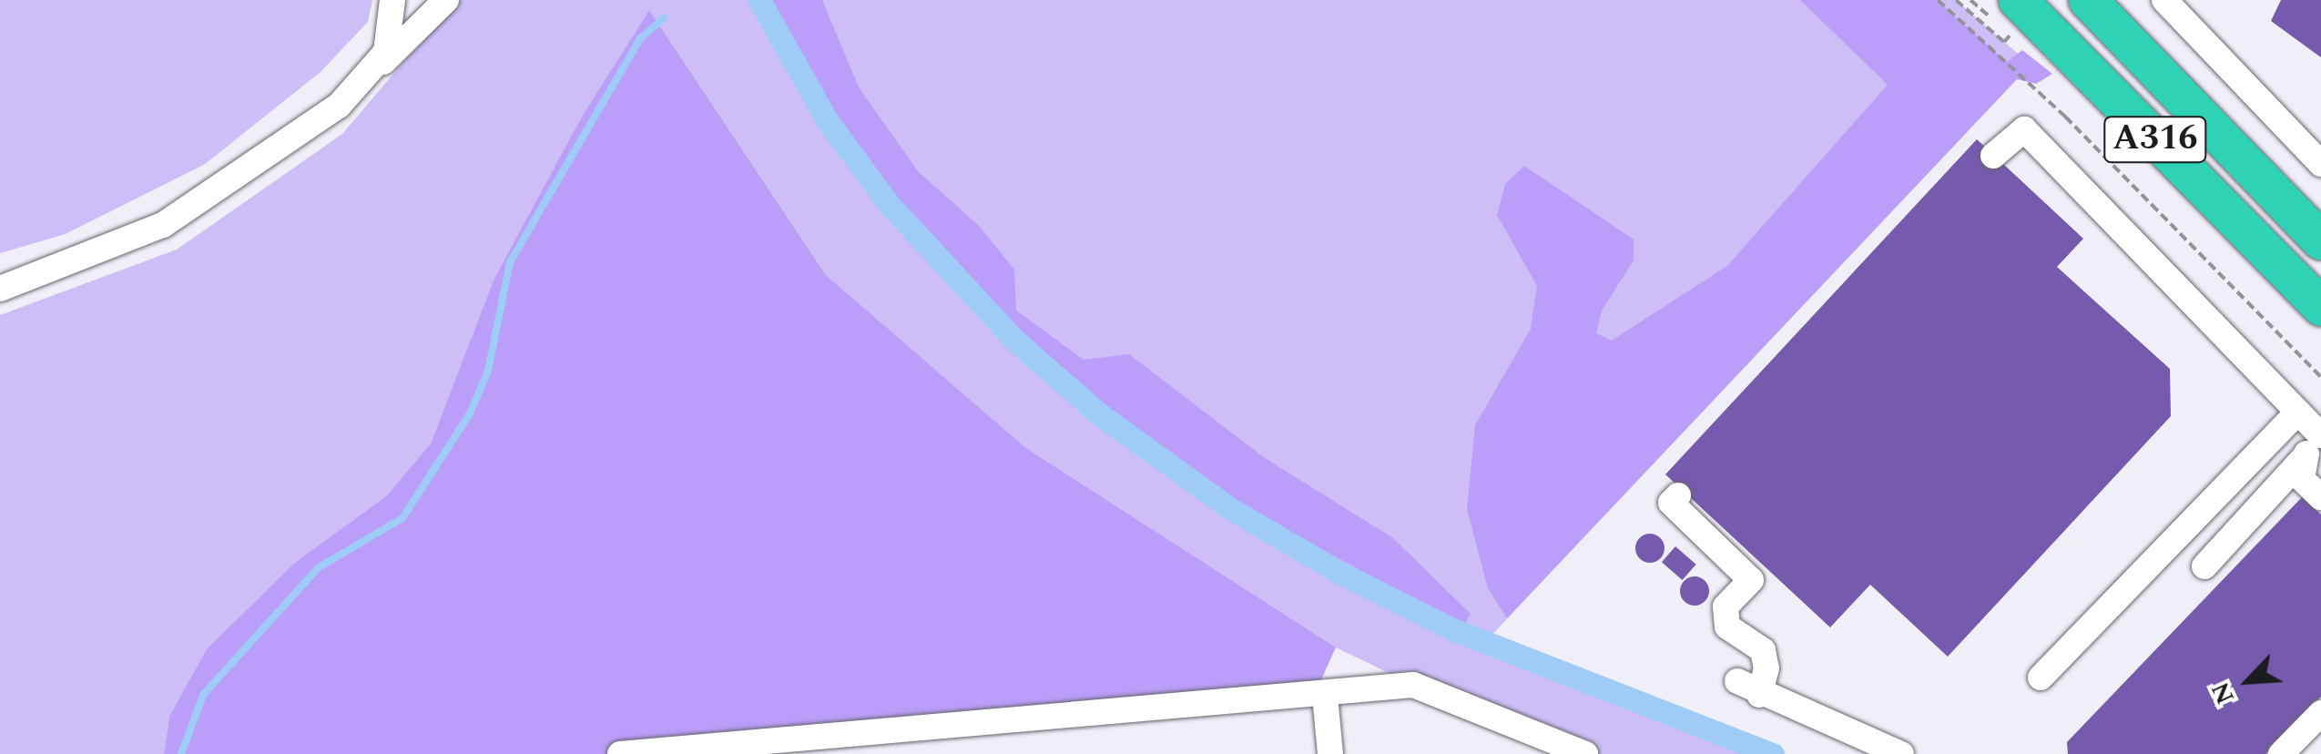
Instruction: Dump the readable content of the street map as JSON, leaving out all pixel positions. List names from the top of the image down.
{
  "streets": {
    "highway": ["A316"]
  },
  "north": "bottom left"
}
